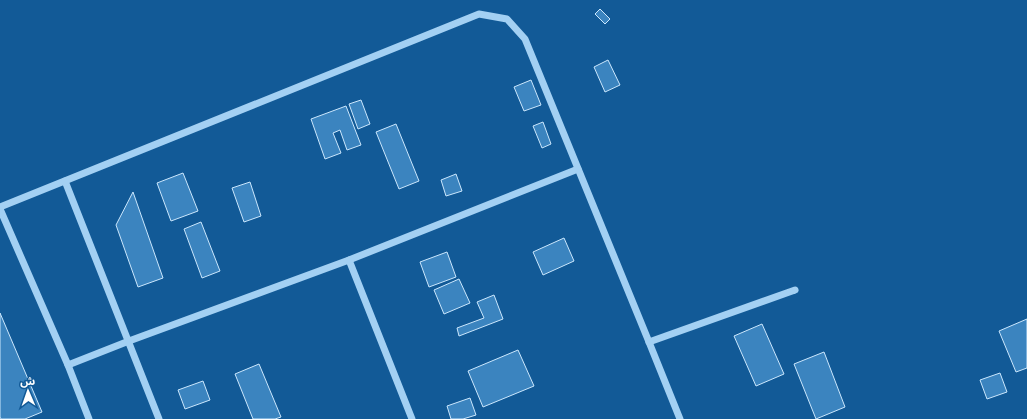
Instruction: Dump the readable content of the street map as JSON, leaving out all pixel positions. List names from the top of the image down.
{
  "north": "top"
}
